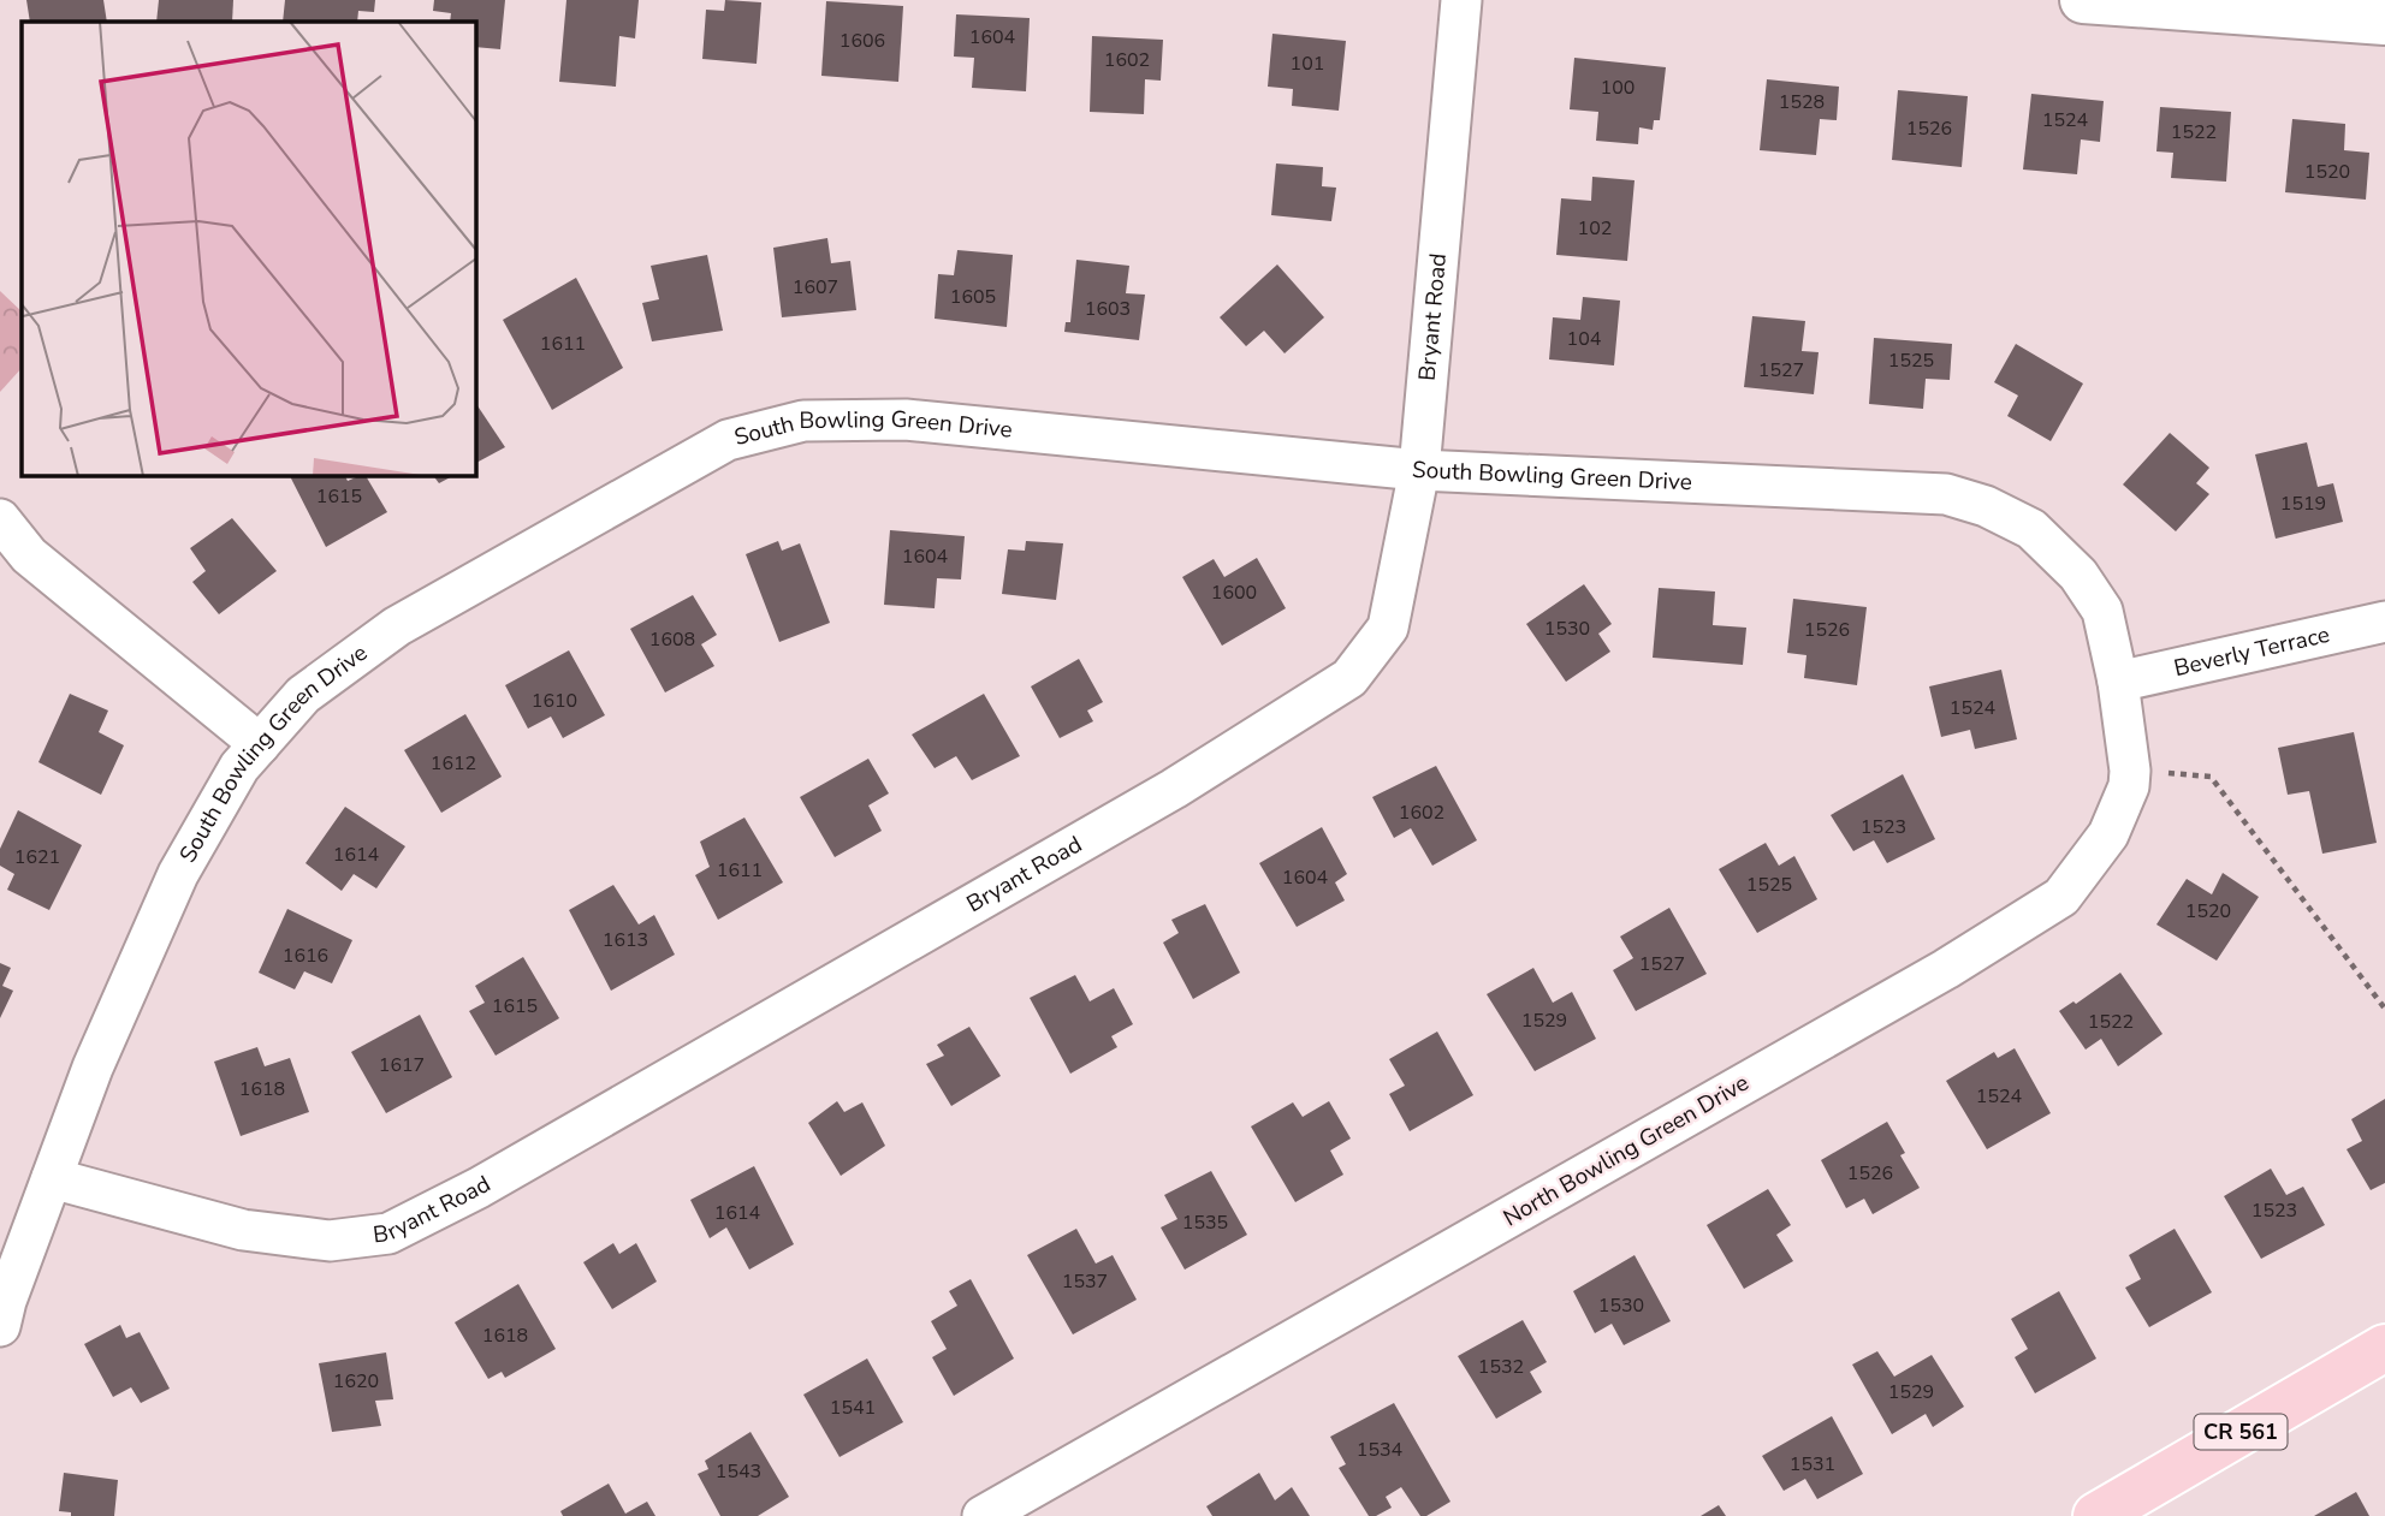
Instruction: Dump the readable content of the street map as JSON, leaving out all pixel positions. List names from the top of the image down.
{
  "streets": {
    "main road": ["CR 561"],
    "street": [
      "Bryant Road",
      "South Bowling Green Drive",
      "Beverly Terrace",
      "North Bowling Green Drive"
    ]
  },
  "crossings": [
    ["Bryant Road", "South Bowling Green Drive"],
    ["South Bowling Green Drive", "Beverly Terrace"],
    ["South Bowling Green Drive", "North Bowling Green Drive"],
    ["Beverly Terrace", "North Bowling Green Drive"]
  ],
  "house_numbers": [
    "1604",
    "1606",
    "1602",
    "101",
    "100",
    "1528",
    "1524",
    "1526",
    "1522",
    "1520",
    "102",
    "1607",
    "1605",
    "1603",
    "104",
    "1611",
    "1525",
    "1527",
    "1615",
    "1519",
    "1604",
    "1600",
    "1530",
    "1526",
    "1608",
    "1610",
    "1524",
    "1612",
    "1602",
    "1523",
    "1614",
    "1621",
    "1611",
    "1604",
    "1525",
    "1520",
    "1613",
    "1616",
    "1527",
    "1615",
    "1529",
    "1522",
    "1617",
    "1618",
    "1524",
    "1526",
    "1523",
    "1614",
    "1535",
    "1537",
    "1530",
    "1618",
    "1532",
    "1620",
    "1529",
    "1541",
    "1534",
    "1531",
    "1543"
  ]
}
